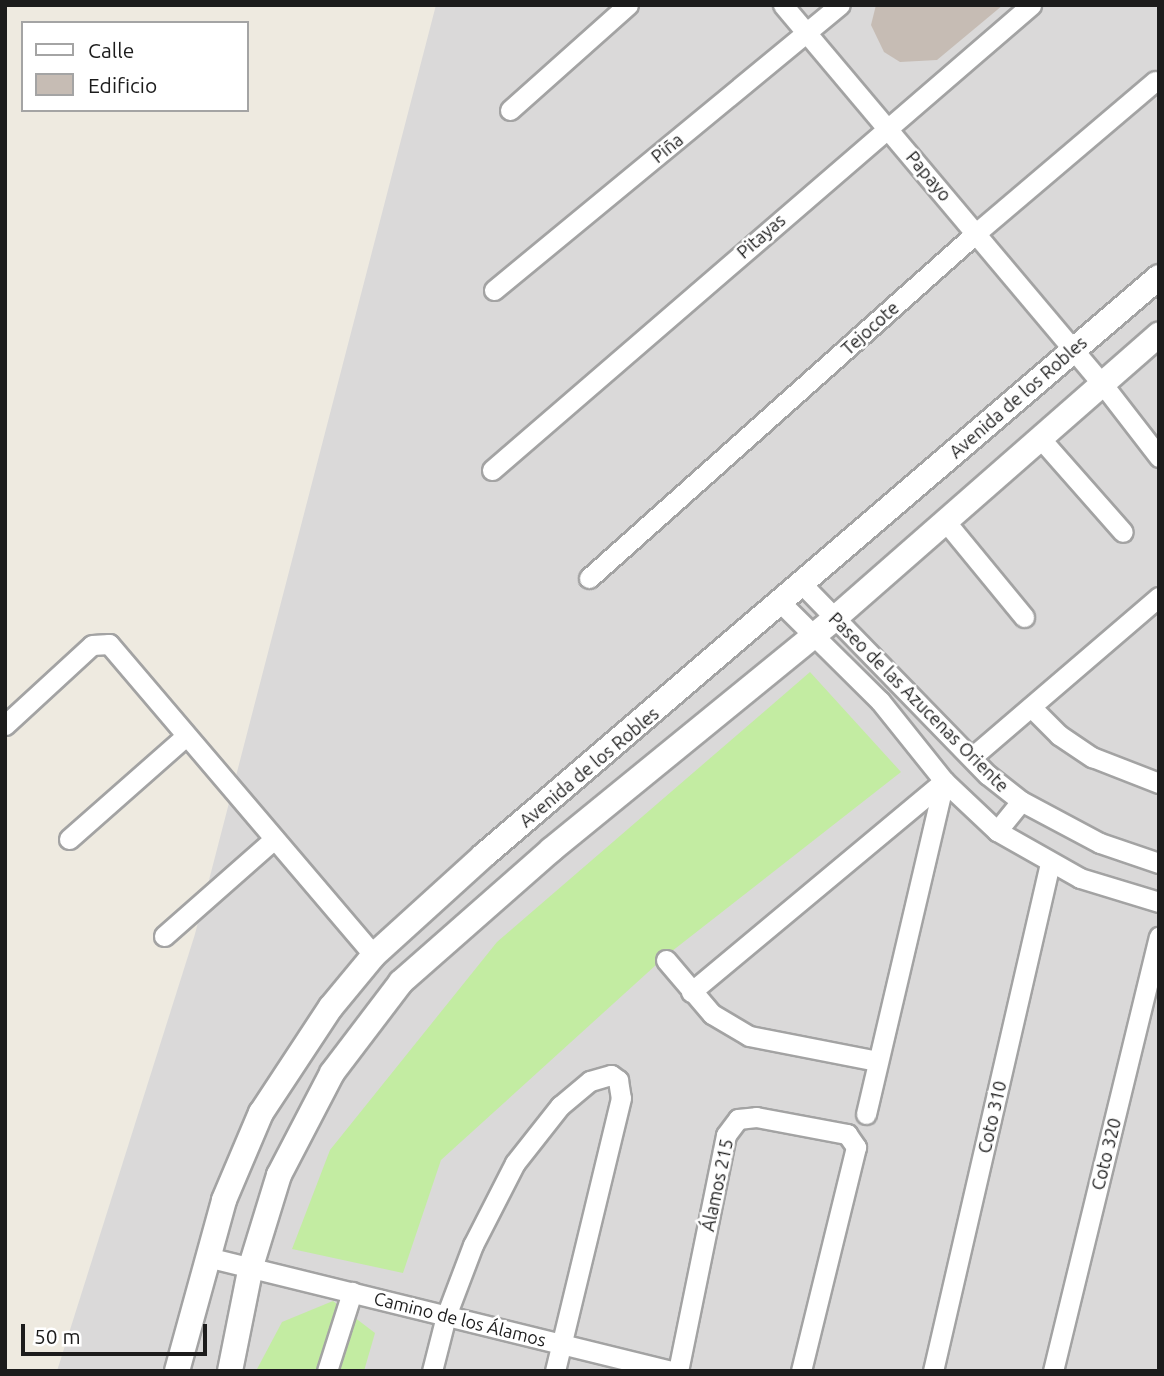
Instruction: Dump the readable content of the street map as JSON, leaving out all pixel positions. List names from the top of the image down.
{
  "streets": {
    "street": [
      "Piña",
      "Papayo",
      "Pitayas",
      "Tejocote",
      "Avenida de los Robles",
      "Paseo de las Azucenas Oriente",
      "Coto 310",
      "Coto 320",
      "Álamos 215",
      "Camino de los Álamos"
    ]
  },
  "crossings": [
    ["Piña", "Papayo"],
    ["Papayo", "Pitayas"],
    ["Papayo", "Tejocote"],
    ["Papayo", "Avenida de los Robles"],
    ["Avenida de los Robles", "Paseo de las Azucenas Oriente"],
    ["Avenida de los Robles", "Camino de los Álamos"],
    ["Paseo de las Azucenas Oriente", "Coto 310"]
  ],
  "legend": ["Calle", "Edificio"],
  "scale_bar": "50 m"
}
